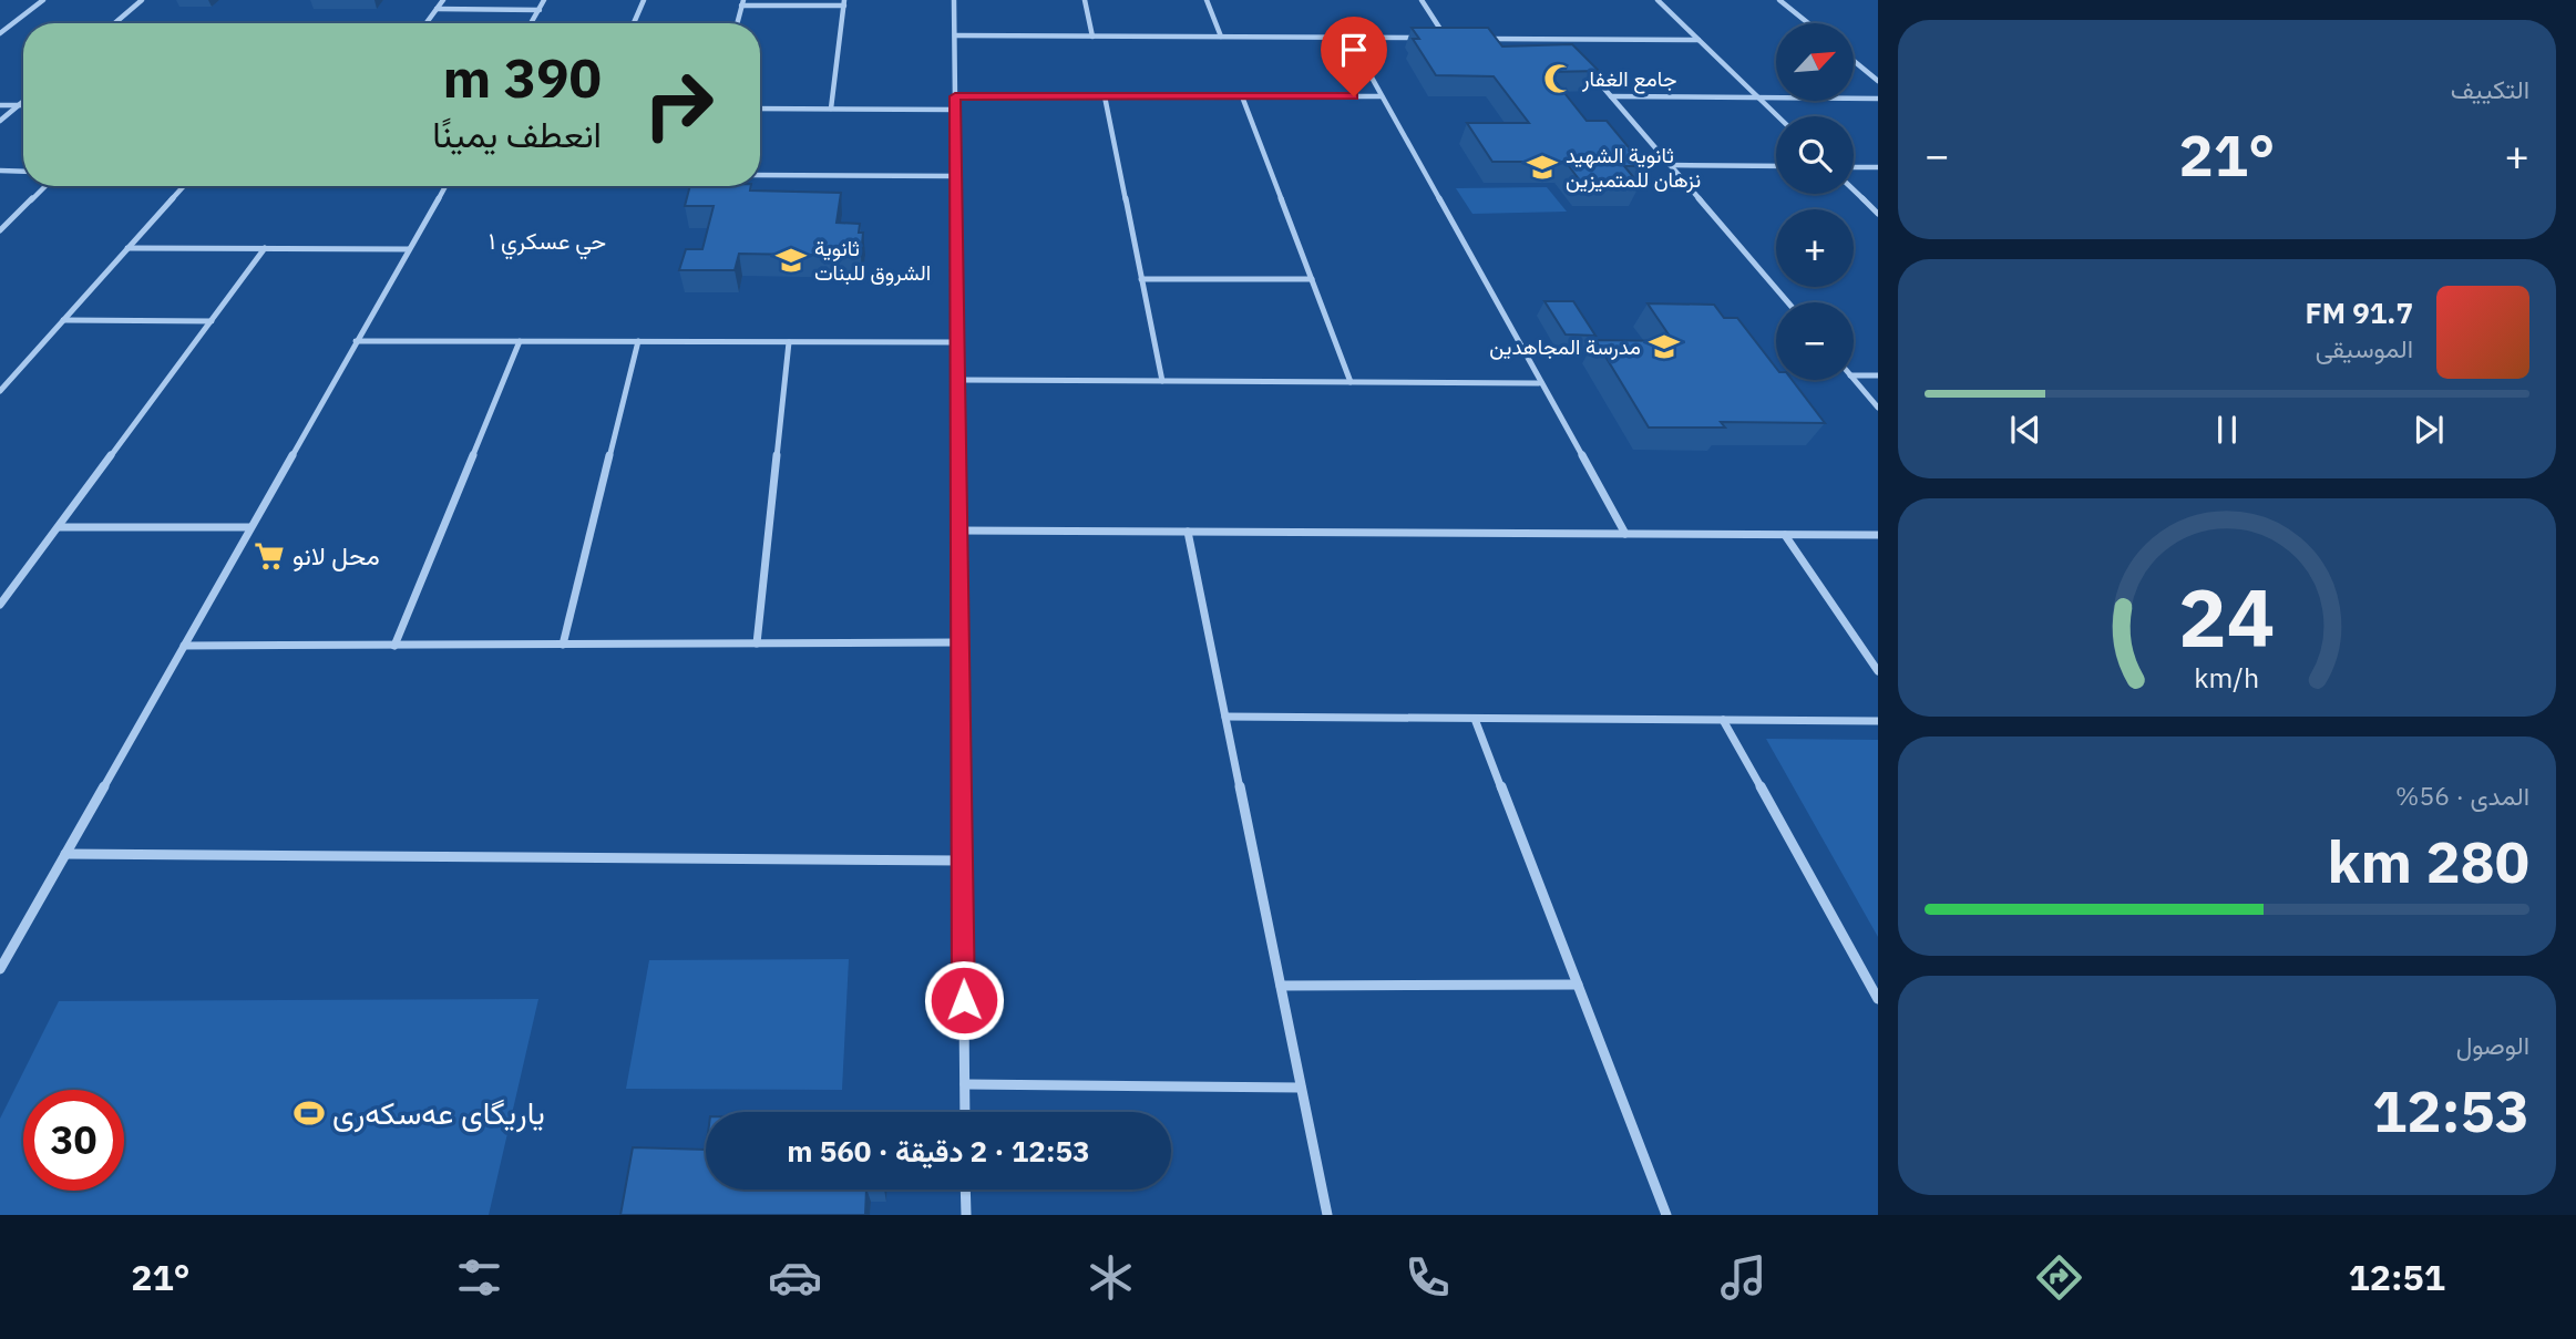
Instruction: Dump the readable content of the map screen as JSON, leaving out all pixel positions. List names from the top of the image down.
{
  "districts": ["حي عسكري ١"],
  "places": {
    "mosque": ["جامع الغفار"],
    "school or university": ["ثانوية الشهيد نزهان للمتميزين", "ثانوية الشروق للبنات", "مدرسة المجاهدين"],
    "supermarket": ["محل لانو"],
    "sports": ["یاریگای عەسکەری"]
  },
  "north": "top right",
  "page": {
    "tile": [
      "التكييف",
      ["المدى · 56%", "280 km"],
      ["الوصول", "12:53"]
    ],
    "map_buttons": ["+", "−"],
    "turn": ["390 m", "انعطف يمينًا"],
    "heat": ["−", "21°", "+"],
    "song": ["91.7 FM", "الموسيقى"],
    "limit": "30",
    "trip": "12:53 · 2 دقيقة · 560 m",
    "tabs": ["12:51", "21°"],
    "gauge": ["24", "km/h"]
  }
}
